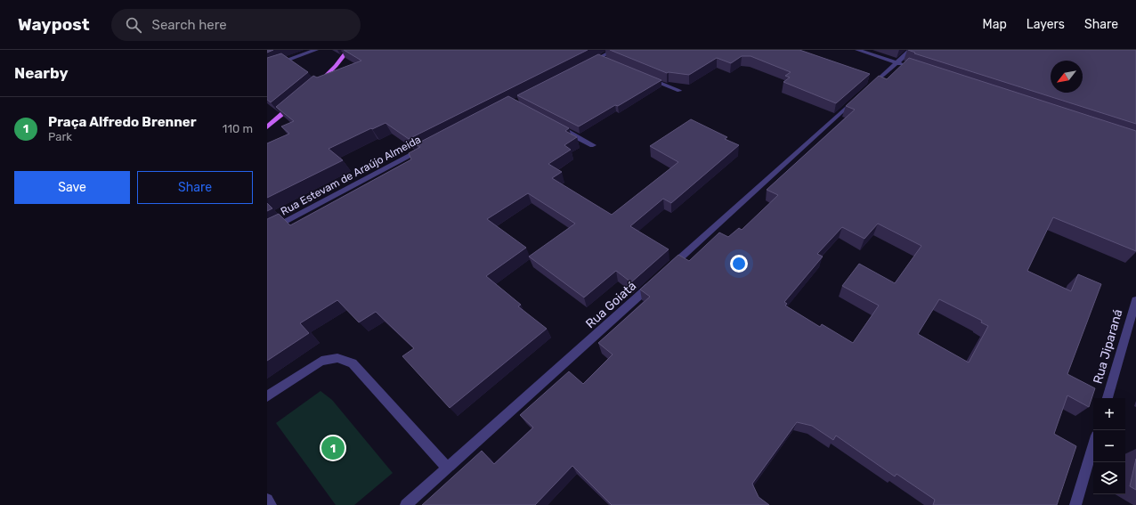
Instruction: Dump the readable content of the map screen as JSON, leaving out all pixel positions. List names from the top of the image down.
{
  "streets": {
    "street": ["Rua Estevam de Araújo Almeida", "Rua Goiatá", "Rua Jiparaná"]
  },
  "north": "bottom left",
  "page": {
    "header": "Waypost",
    "search": "Search here",
    "nav": ["Map", "Layers", "Share"],
    "heading": "Nearby",
    "list": [
      {
        "mark": "1",
        "name": "Praça Alfredo Brenner",
        "note": "Park",
        "value": "110 m"
      }
    ],
    "buttons": ["Save", "Share"],
    "map_buttons": ["+", "−"],
    "pins": "1"
  }
}
